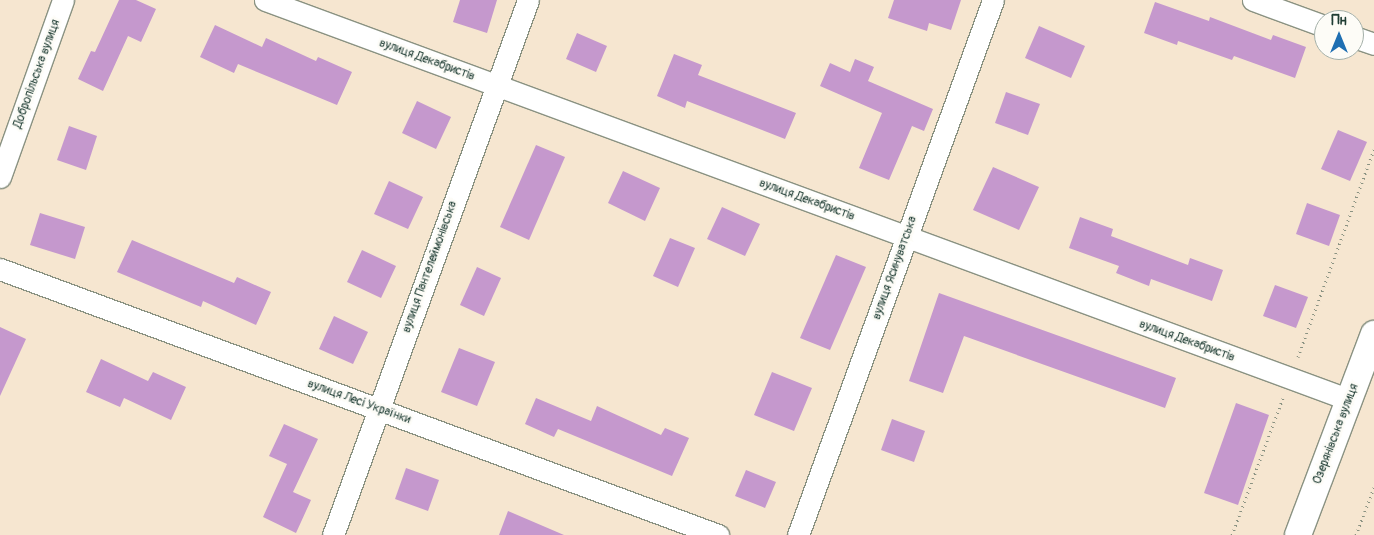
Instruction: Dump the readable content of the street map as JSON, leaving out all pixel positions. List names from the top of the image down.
{
  "streets": {
    "street": [
      "вулиця Декабристів",
      "Добропільська вулиця",
      "вулиця Пантелеймонівська",
      "вулиця Ясинуватська",
      "вулиця Лесі Українки",
      "Озерянівська вулиця"
    ]
  },
  "crossings": [
    ["вулиця Декабристів", "вулиця Пантелеймонівська"],
    ["вулиця Декабристів", "вулиця Ясинуватська"],
    ["вулиця Декабристів", "Озерянівська вулиця"],
    ["вулиця Пантелеймонівська", "вулиця Лесі Українки"]
  ],
  "north": "top"
}
